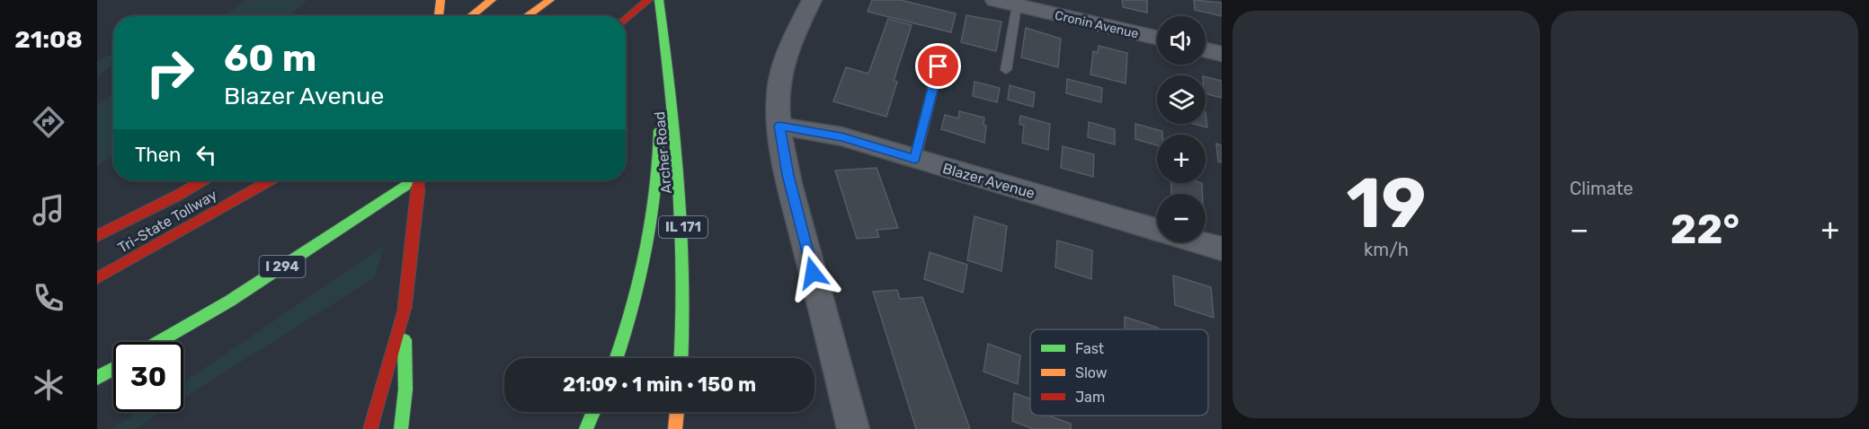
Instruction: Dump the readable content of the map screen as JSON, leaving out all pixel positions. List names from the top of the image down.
{
  "streets": {
    "main road": [
      "Archer Road",
      "Tri-State Tollway",
      "IL 171",
      "I 294"
    ],
    "street": ["Cronin Avenue", "Blazer Avenue"]
  },
  "legend": ["Fast", "Slow", "Jam"],
  "page": {
    "tabs": "21:08",
    "tile": [
      ["19", "km/h"],
      "Climate"
    ],
    "map_buttons": ["+", "−"],
    "turn": ["60 m", "Blazer Avenue"],
    "then": "Then",
    "heat": ["−", "22°", "+"],
    "limit": "30",
    "trip": "21:09 · 1 min · 150 m"
  }
}
